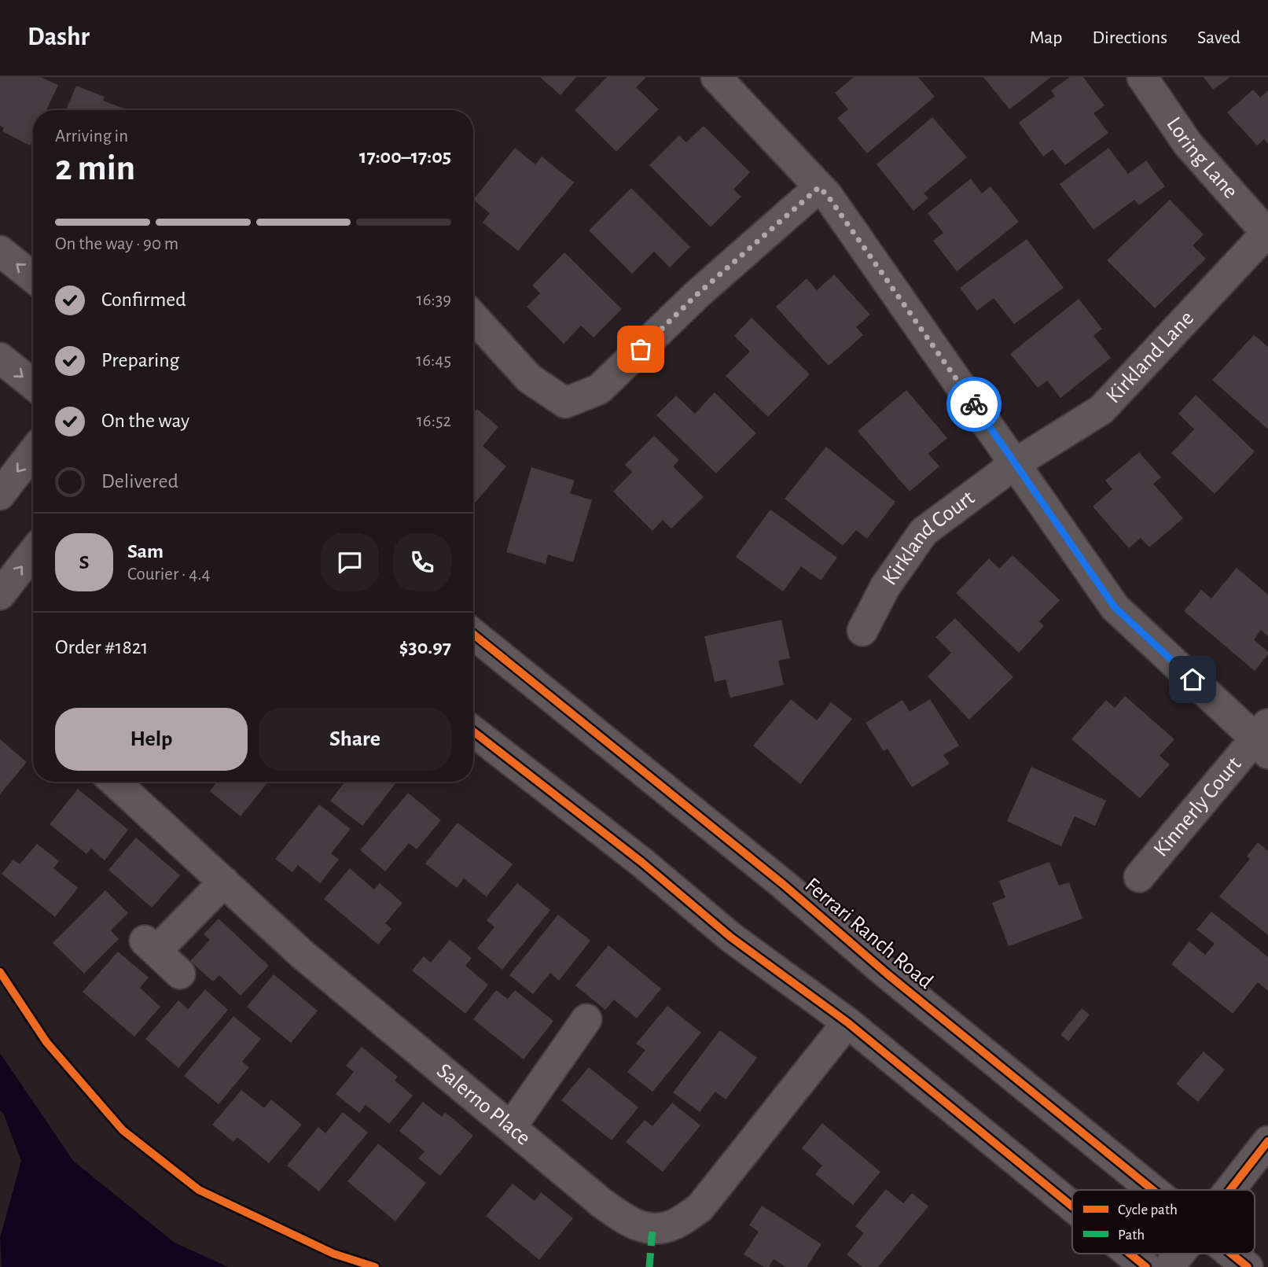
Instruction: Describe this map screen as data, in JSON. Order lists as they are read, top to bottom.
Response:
{
  "streets": {
    "street": [
      "Loring Lane",
      "Kirkland Lane",
      "Kirkland Court",
      "Kinnerly Court",
      "Ferrari Ranch Road",
      "Salerno Place"
    ]
  },
  "crossings": [
    ["Loring Lane", "Kirkland Lane"],
    ["Kirkland Lane", "Kirkland Court"]
  ],
  "legend": ["Cycle path", "Path"],
  "page": {
    "header": "Dashr",
    "nav": ["Map", "Directions", "Saved"],
    "heading": ["2 min", "Arriving in", "17:00–17:05"],
    "panel": [
      "Sam",
      "Courier · 4.4",
      "Order #1821",
      "$30.97"
    ],
    "bar": "On the way · 90 m",
    "list": [
      ["Confirmed", "16:39"],
      ["Preparing", "16:45"],
      ["On the way", "16:52"],
      "Delivered"
    ],
    "round": "S",
    "buttons": ["Help", "Share"]
  }
}
